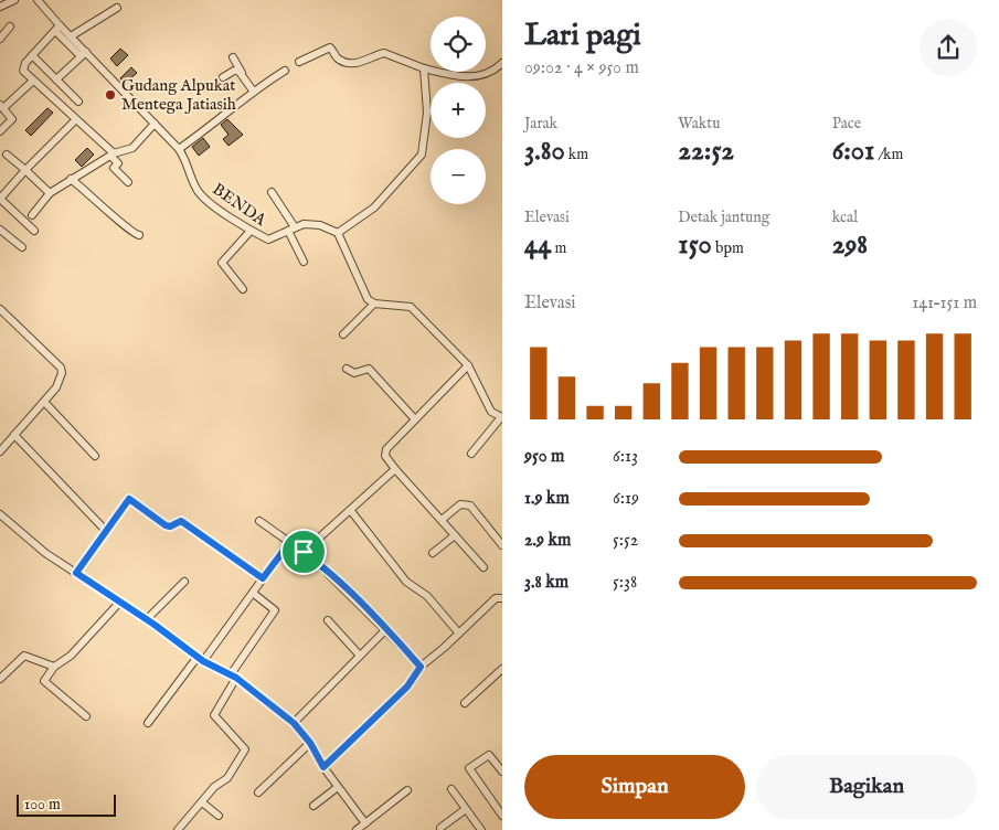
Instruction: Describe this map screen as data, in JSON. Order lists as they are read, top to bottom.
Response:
{
  "streets": {
    "street": ["BENDA"]
  },
  "places": ["Gudang Alpukat Mentega Jatiasih"],
  "scale_bar": "100 m",
  "page": {
    "heading": ["Lari pagi", "09:02 · 4 × 950 m"],
    "map_buttons": ["+", "−"],
    "stats": [
      ["Jarak", "3.80 km"],
      ["Waktu", "22:52"],
      ["Pace", "6:01 /km"],
      ["Elevasi", "44 m"],
      ["Detak jantung", "150 bpm"],
      ["kcal", "298"]
    ],
    "chart": ["Elevasi", "141–151 m"],
    "list": [
      {
        "name": "950 m",
        "note": "6:13"
      },
      {
        "name": "1.9 km",
        "note": "6:19"
      },
      {
        "name": "2.9 km",
        "note": "5:52"
      },
      {
        "name": "3.8 km",
        "note": "5:38"
      }
    ],
    "buttons": ["Simpan", "Bagikan"],
    "scale": "100 m"
  }
}
